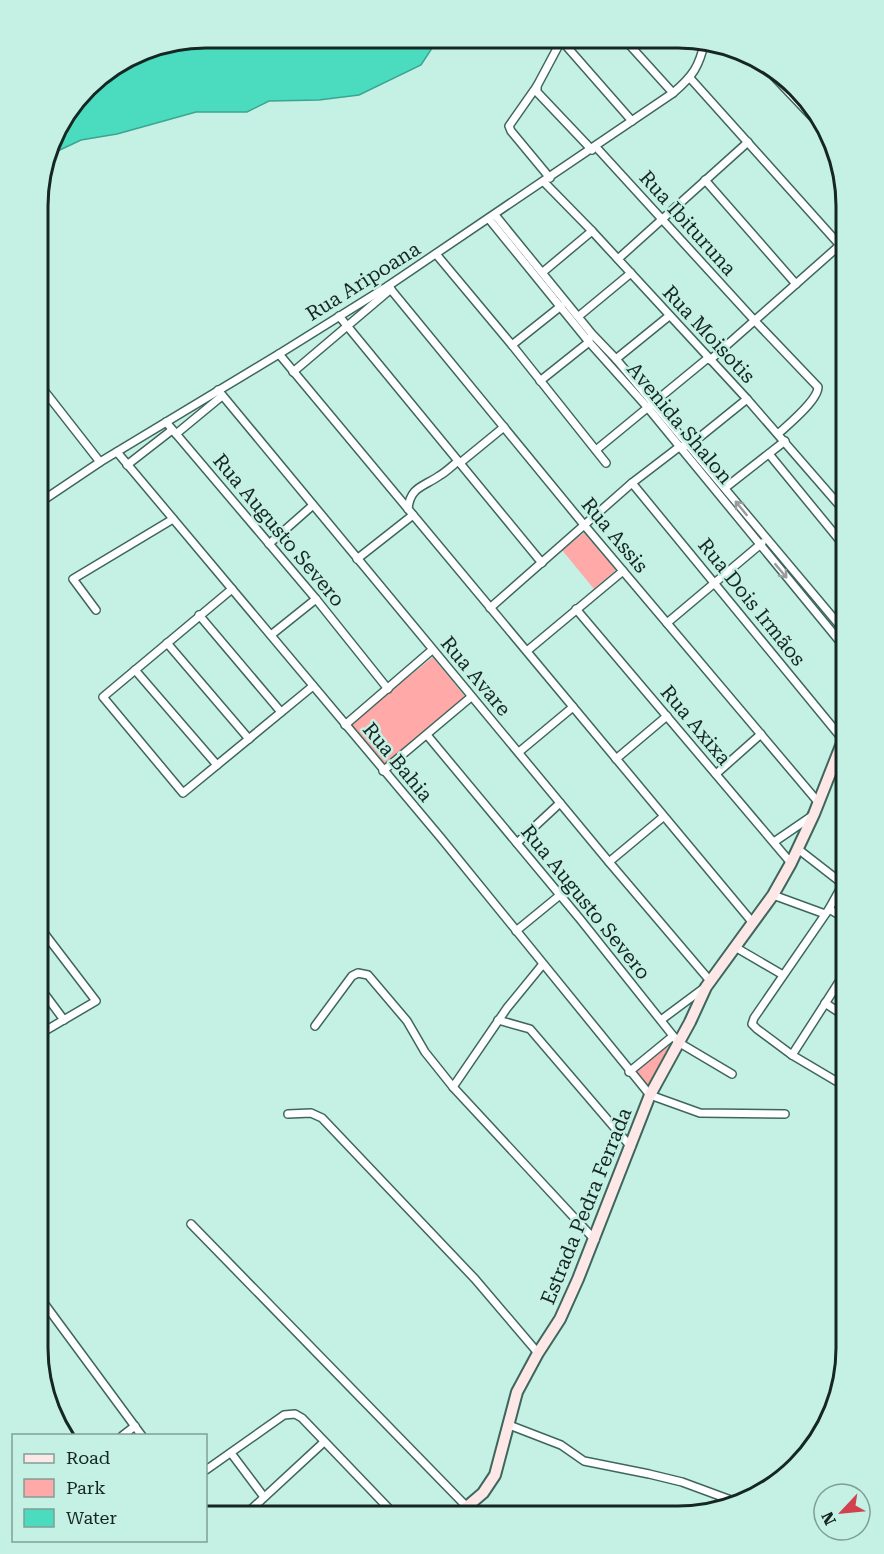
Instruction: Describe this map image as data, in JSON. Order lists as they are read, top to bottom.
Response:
{
  "streets": {
    "street": [
      "Rua Ibituruna",
      "Rua Aripoana",
      "Rua Moisotis",
      "Avenida Shalon",
      "Rua Augusto Severo",
      "Rua Assis",
      "Rua Dois Irmãos",
      "Rua Avare",
      "Rua Axixa",
      "Rua Bahia",
      "Estrada Pedra Ferrada"
    ]
  },
  "crossings": [
    ["Rua Ibituruna", "Rua Aripoana"],
    ["Rua Ibituruna", "Rua Moisotis"],
    ["Rua Aripoana", "Rua Moisotis"],
    ["Rua Aripoana", "Avenida Shalon"],
    ["Rua Aripoana", "Rua Augusto Severo"],
    ["Rua Aripoana", "Rua Assis"],
    ["Rua Aripoana", "Rua Avare"],
    ["Rua Aripoana", "Rua Bahia"],
    ["Rua Augusto Severo", "Estrada Pedra Ferrada"],
    ["Rua Assis", "Estrada Pedra Ferrada"],
    ["Rua Avare", "Estrada Pedra Ferrada"],
    ["Rua Axixa", "Estrada Pedra Ferrada"],
    ["Rua Bahia", "Estrada Pedra Ferrada"]
  ],
  "legend": ["Road", "Park", "Water"],
  "north": "bottom left"
}
